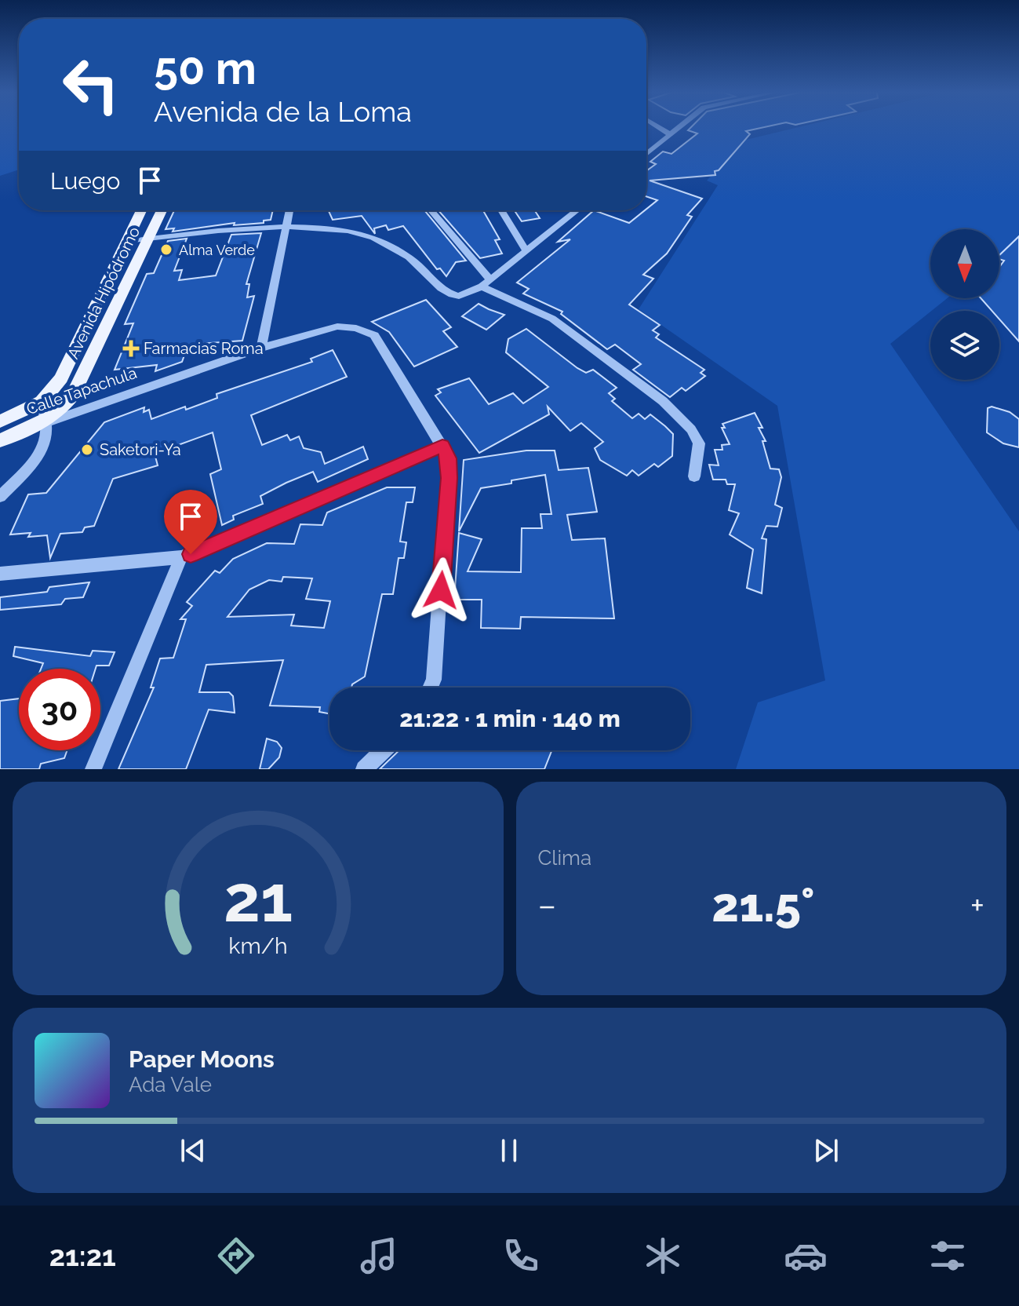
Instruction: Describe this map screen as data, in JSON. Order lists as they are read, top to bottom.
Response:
{
  "streets": {
    "main road": ["Avenida Hipódromo", "Calle Tapachula"]
  },
  "crossings": [
    ["Avenida Hipódromo", "Calle Tapachula"]
  ],
  "places": {
    "other": ["Alma Verde", "Saketori-Ya"],
    "health": ["Farmacias Roma"]
  },
  "north": "bottom",
  "page": {
    "turn": ["50 m", "Avenida de la Loma"],
    "then": "Luego",
    "limit": "30",
    "trip": "21:22 · 1 min · 140 m",
    "tile": "Clima",
    "heat": ["−", "21.5°", "+"],
    "song": ["Paper Moons", "Ada Vale"],
    "tabs": "21:21",
    "gauge": ["21", "km/h"]
  }
}
